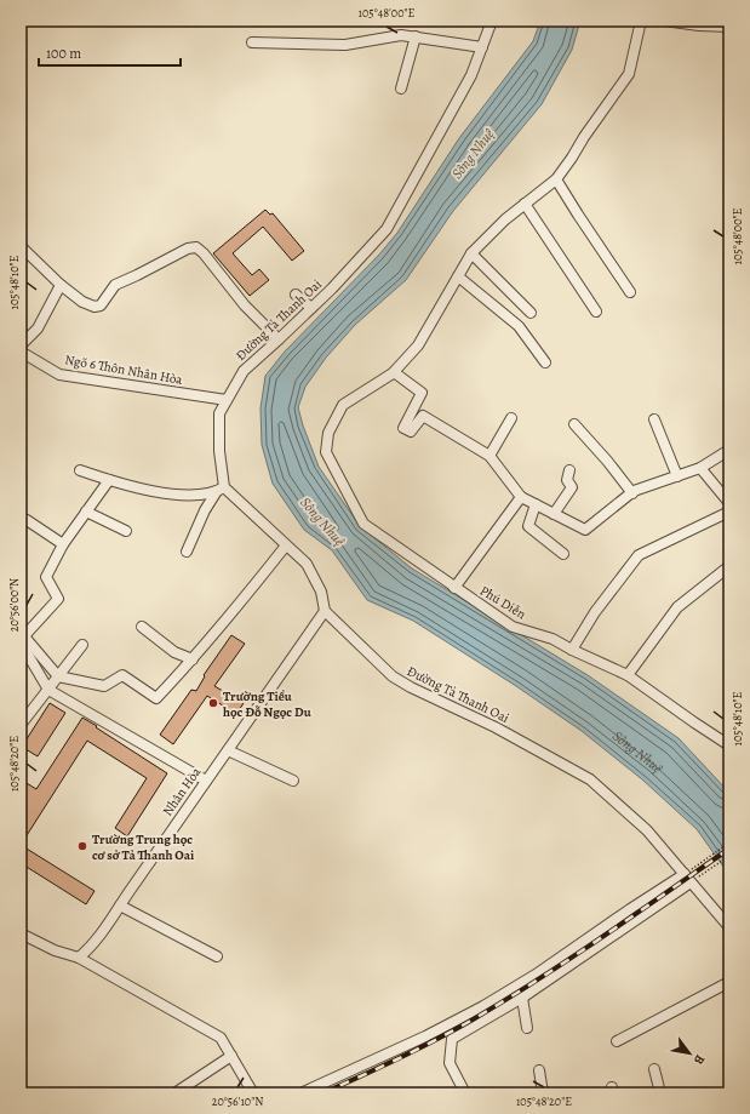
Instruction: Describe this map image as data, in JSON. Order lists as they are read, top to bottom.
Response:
{
  "streets": {
    "street": [
      "Đường Tả Thanh Oai",
      "Ngõ 6 Thôn Nhân Hòa",
      "Phú Diễn",
      "Nhân Hòa"
    ]
  },
  "crossings": [
    ["Đường Tả Thanh Oai", "Ngõ 6 Thôn Nhân Hòa"],
    ["Đường Tả Thanh Oai", "Nhân Hòa"]
  ],
  "water": ["Sông Nhuệ"],
  "places": ["Trường Tiểu học Đỗ Ngọc Du", "Trường Trung học cơ sở Tả Thanh Oai"],
  "scale_bar": "100 m",
  "north": "bottom right",
  "coordinates": [
    "105°48'00\"E",
    "105°48'10\"E",
    "20°56'00\"N",
    "105°48'20\"E",
    "20°56'10\"N"
  ]
}
